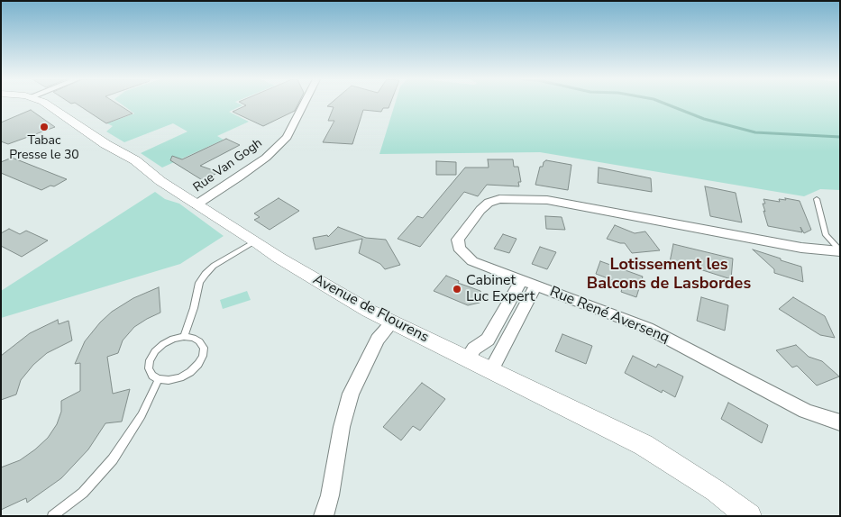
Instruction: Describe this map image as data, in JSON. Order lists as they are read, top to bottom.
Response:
{
  "streets": {
    "street": ["Rue Van Gogh", "Avenue de Flourens", "Rue René Aversenq"]
  },
  "crossings": [
    ["Rue Van Gogh", "Avenue de Flourens"]
  ],
  "districts": ["Lotissement les Balcons de Lasbordes"],
  "places": ["Tabac Presse le 30", "Cabinet Luc Expert"]
}
